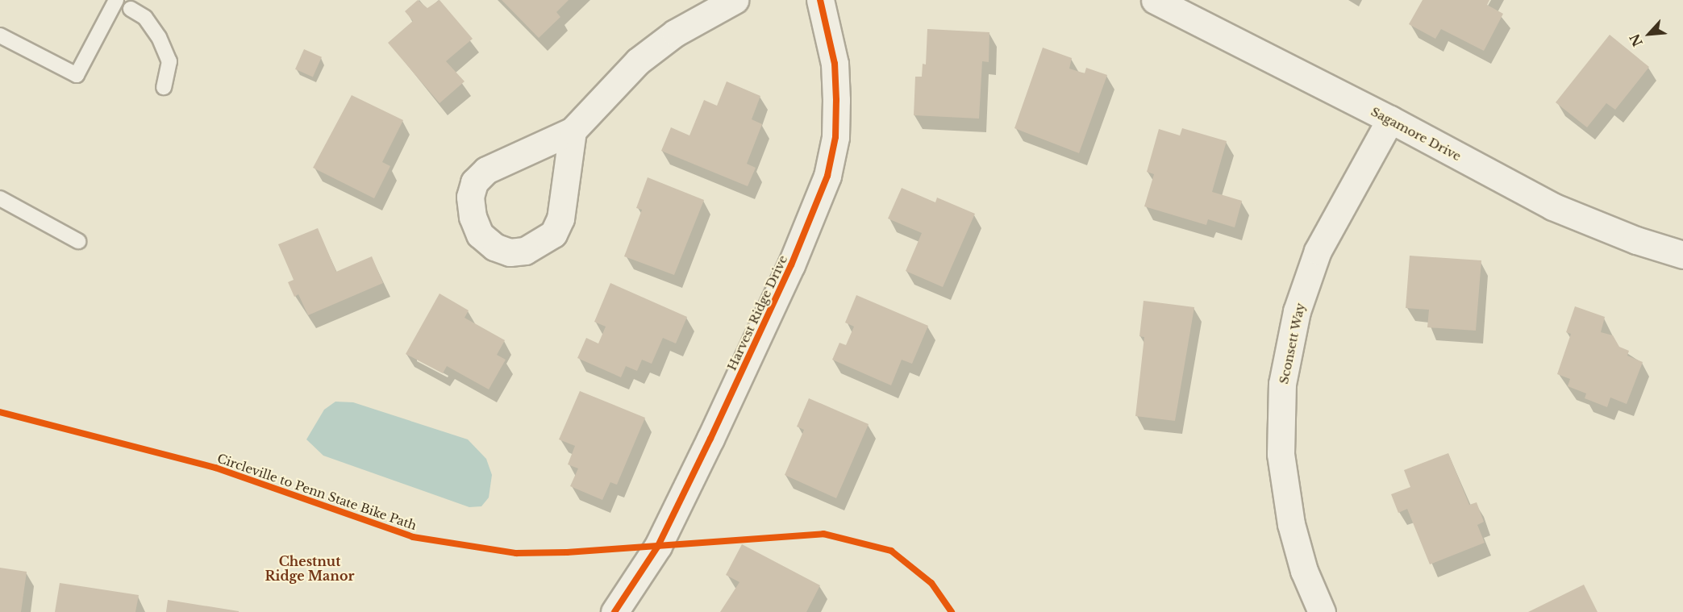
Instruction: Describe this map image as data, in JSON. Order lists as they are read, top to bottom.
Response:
{
  "streets": {
    "street": ["Sagamore Drive", "Harvest Ridge Drive", "Sconsett Way"],
    "cycle path": ["Circleville to Penn State Bike Path"]
  },
  "crossings": [
    ["Sagamore Drive", "Sconsett Way"]
  ],
  "districts": ["Chestnut Ridge Manor"],
  "north": "bottom left"
}
